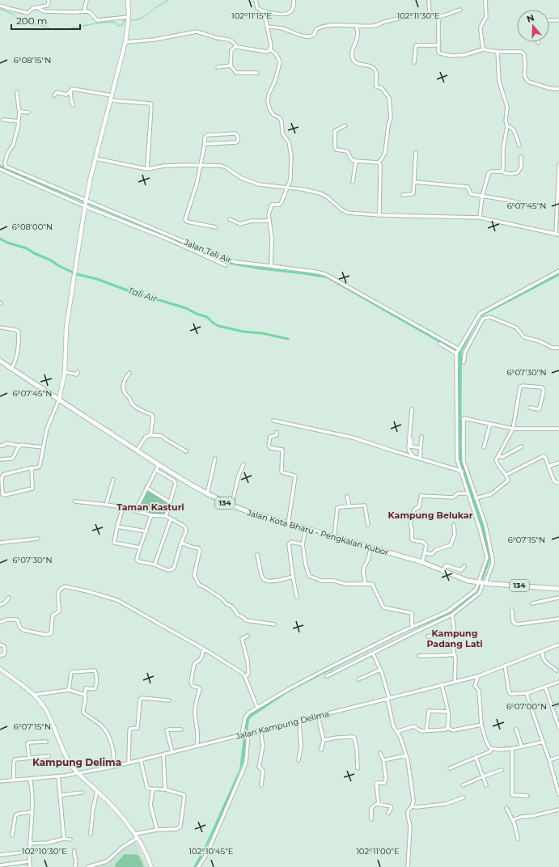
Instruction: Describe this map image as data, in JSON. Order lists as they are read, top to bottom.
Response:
{
  "streets": {
    "main road": ["134", "Jalan Kota Bharu - Pengkalan Kubor"],
    "street": ["Jalan Tali Air", "Jalan Kampung Delima"]
  },
  "crossings": [
    ["134", "Jalan Kota Bharu - Pengkalan Kubor"]
  ],
  "districts": [
    "Taman Kasturi",
    "Kampung Belukar",
    "Kampung Padang Lati",
    "Kampung Delima"
  ],
  "water": ["Tali Air"],
  "scale_bar": "200 m",
  "north": "top",
  "coordinates": [
    "102°11'15\"E",
    "102°11'30\"E",
    "6°08'15\"N",
    "6°07'45\"N",
    "6°08'00\"N",
    "6°07'30\"N",
    "6°07'15\"N",
    "6°07'00\"N",
    "102°10'30\"E",
    "102°10'45\"E",
    "102°11'00\"E"
  ]
}
